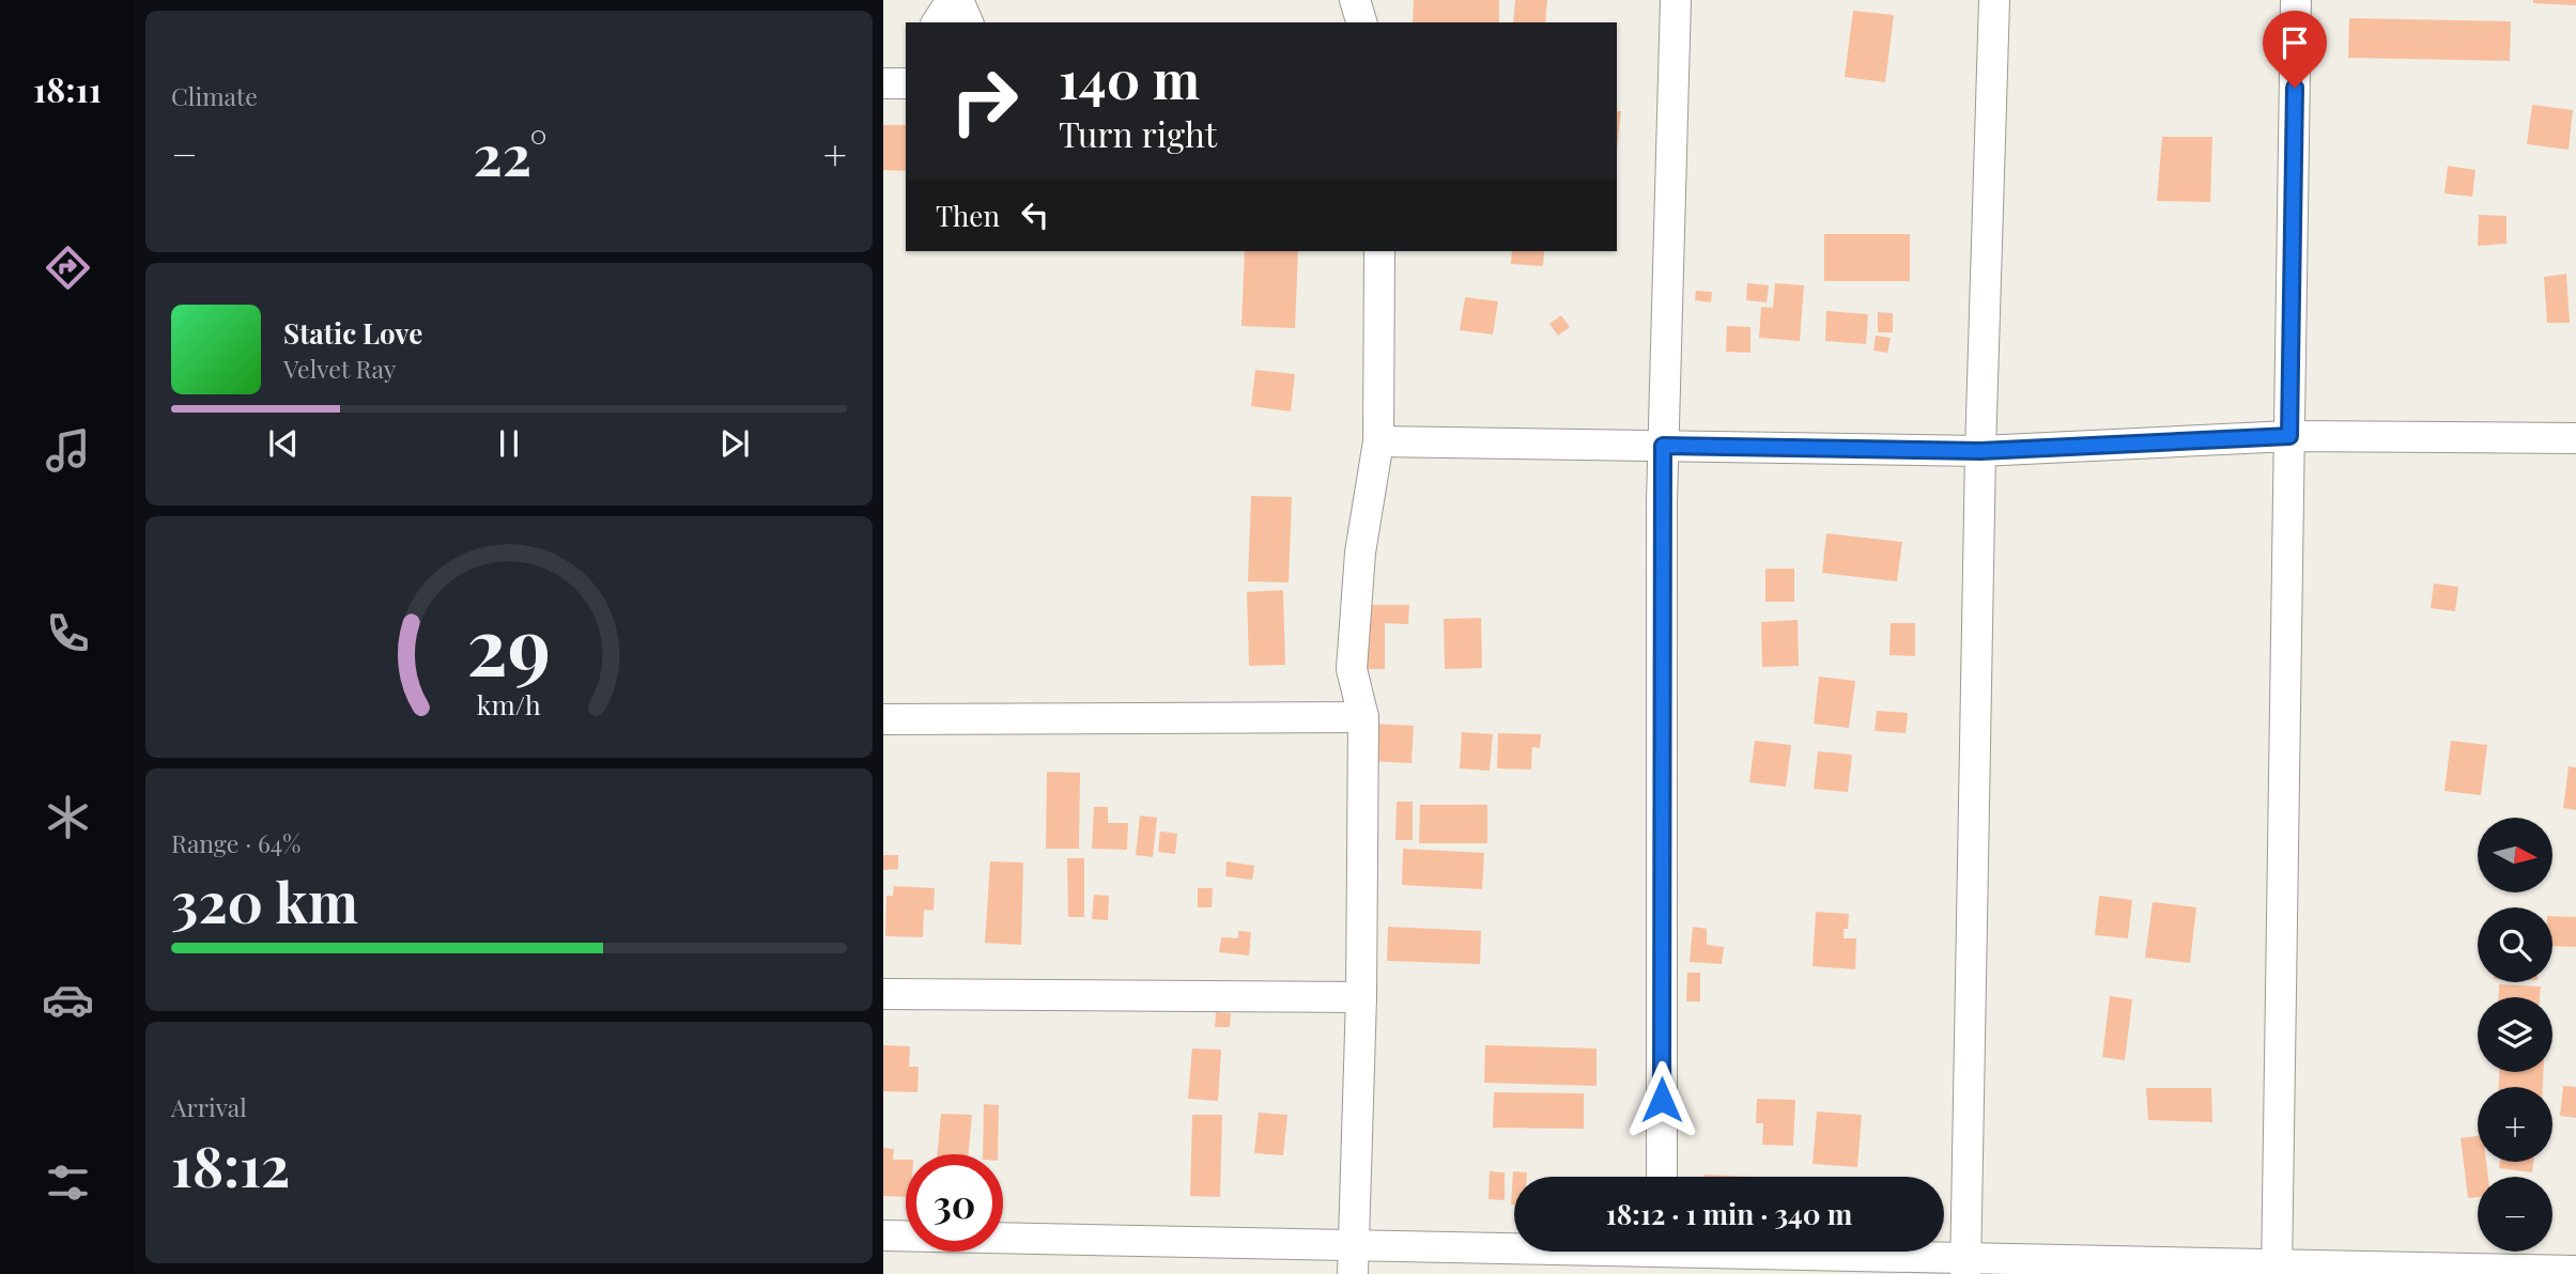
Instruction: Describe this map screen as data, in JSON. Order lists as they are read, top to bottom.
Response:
{
  "north": "right",
  "page": {
    "tabs": "18:11",
    "tile": [
      "Climate",
      ["Range · 64%", "320 km"],
      ["Arrival", "18:12"]
    ],
    "turn": ["140 m", "Turn right"],
    "heat": ["−", "22°", "+"],
    "then": "Then",
    "song": ["Static Love", "Velvet Ray"],
    "map_buttons": ["+", "−"],
    "limit": "30",
    "trip": "18:12 · 1 min · 340 m",
    "gauge": ["29", "km/h"]
  }
}
